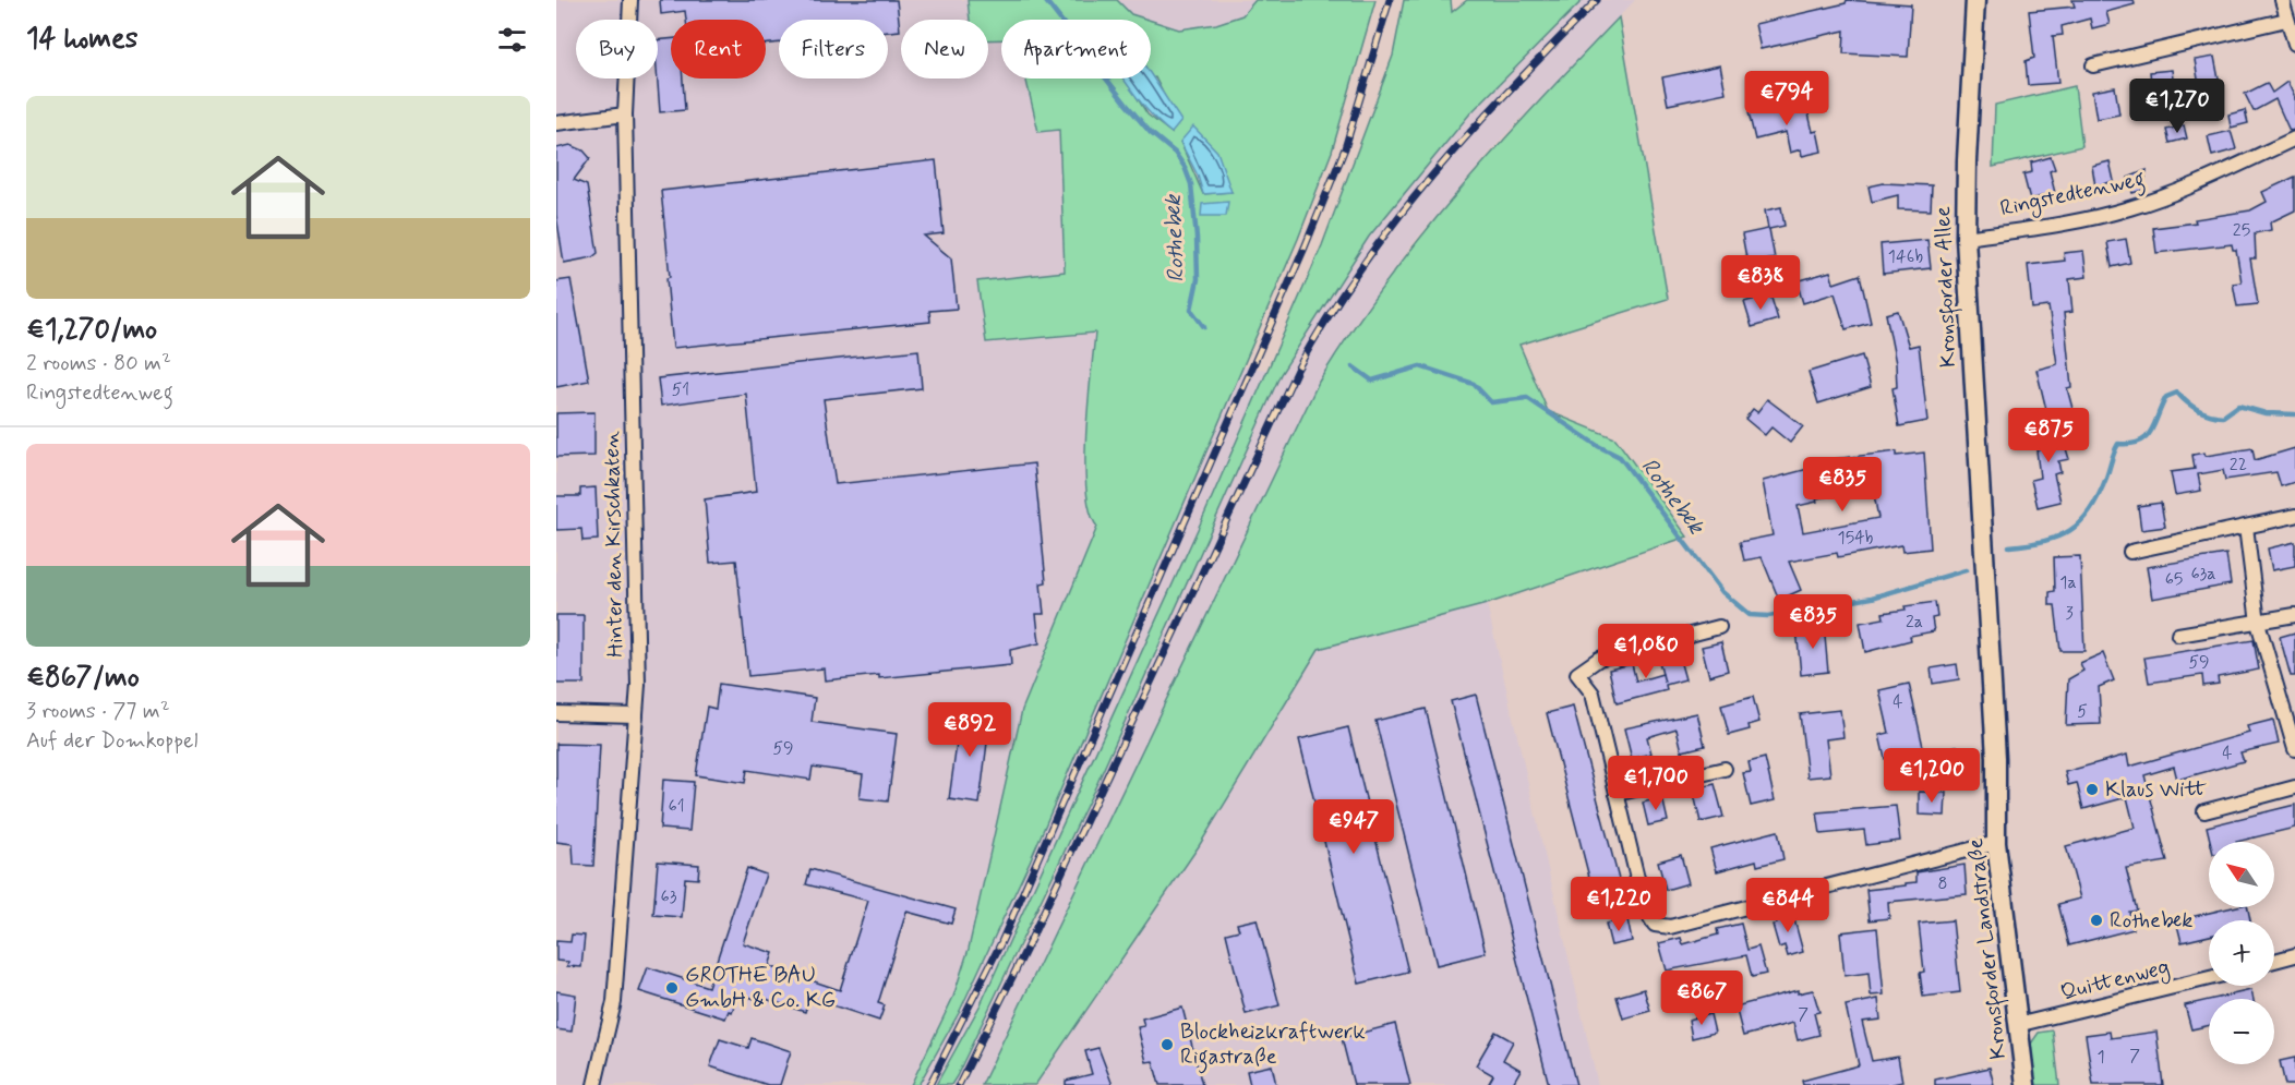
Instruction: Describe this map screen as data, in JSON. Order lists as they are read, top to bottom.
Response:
{
  "streets": {
    "main road": ["Kronsforder Allee", "Kronsforder Landstraße"],
    "street": ["Ringstedtenweg", "Hinter den Kirschkaten", "Quittenweg"]
  },
  "crossings": [
    ["Ringstedtenweg", "Kronsforder Allee"],
    ["Kronsforder Allee", "Kronsforder Landstraße"],
    ["Kronsforder Landstraße", "Quittenweg"]
  ],
  "water": ["Rothebek"],
  "places": [
    "Klaus Witt",
    "Rothebek",
    "GROTHE BAU GmbH & Co. KG",
    "Blockheizkraftwerk Rigastraße"
  ],
  "house_numbers": [
    "25",
    "146b",
    "51",
    "22",
    "154b",
    "63a",
    "65",
    "1a",
    "3",
    "2a",
    "59",
    "4",
    "5",
    "59",
    "4",
    "61",
    "8",
    "63",
    "7",
    "7",
    "1"
  ],
  "north": "top left",
  "page": {
    "heading": "14 homes",
    "chip": [
      "Buy",
      "Rent",
      "Filters",
      "New",
      "Apartment"
    ],
    "price": [
      "€794",
      "€1,270",
      "€838",
      "€875",
      "€835",
      "€835",
      "€1,080",
      "€892",
      "€1,200",
      "€1,700",
      "€947",
      "€1,220",
      "€844",
      "€867"
    ],
    "list": [
      {
        "name": "€1,270/mo",
        "note": "2 rooms · 80 m² · Ringstedtenweg"
      },
      {
        "name": "€867/mo",
        "note": "3 rooms · 77 m² · Auf der Domkoppel"
      }
    ],
    "map_buttons": ["+", "−"]
  }
}
